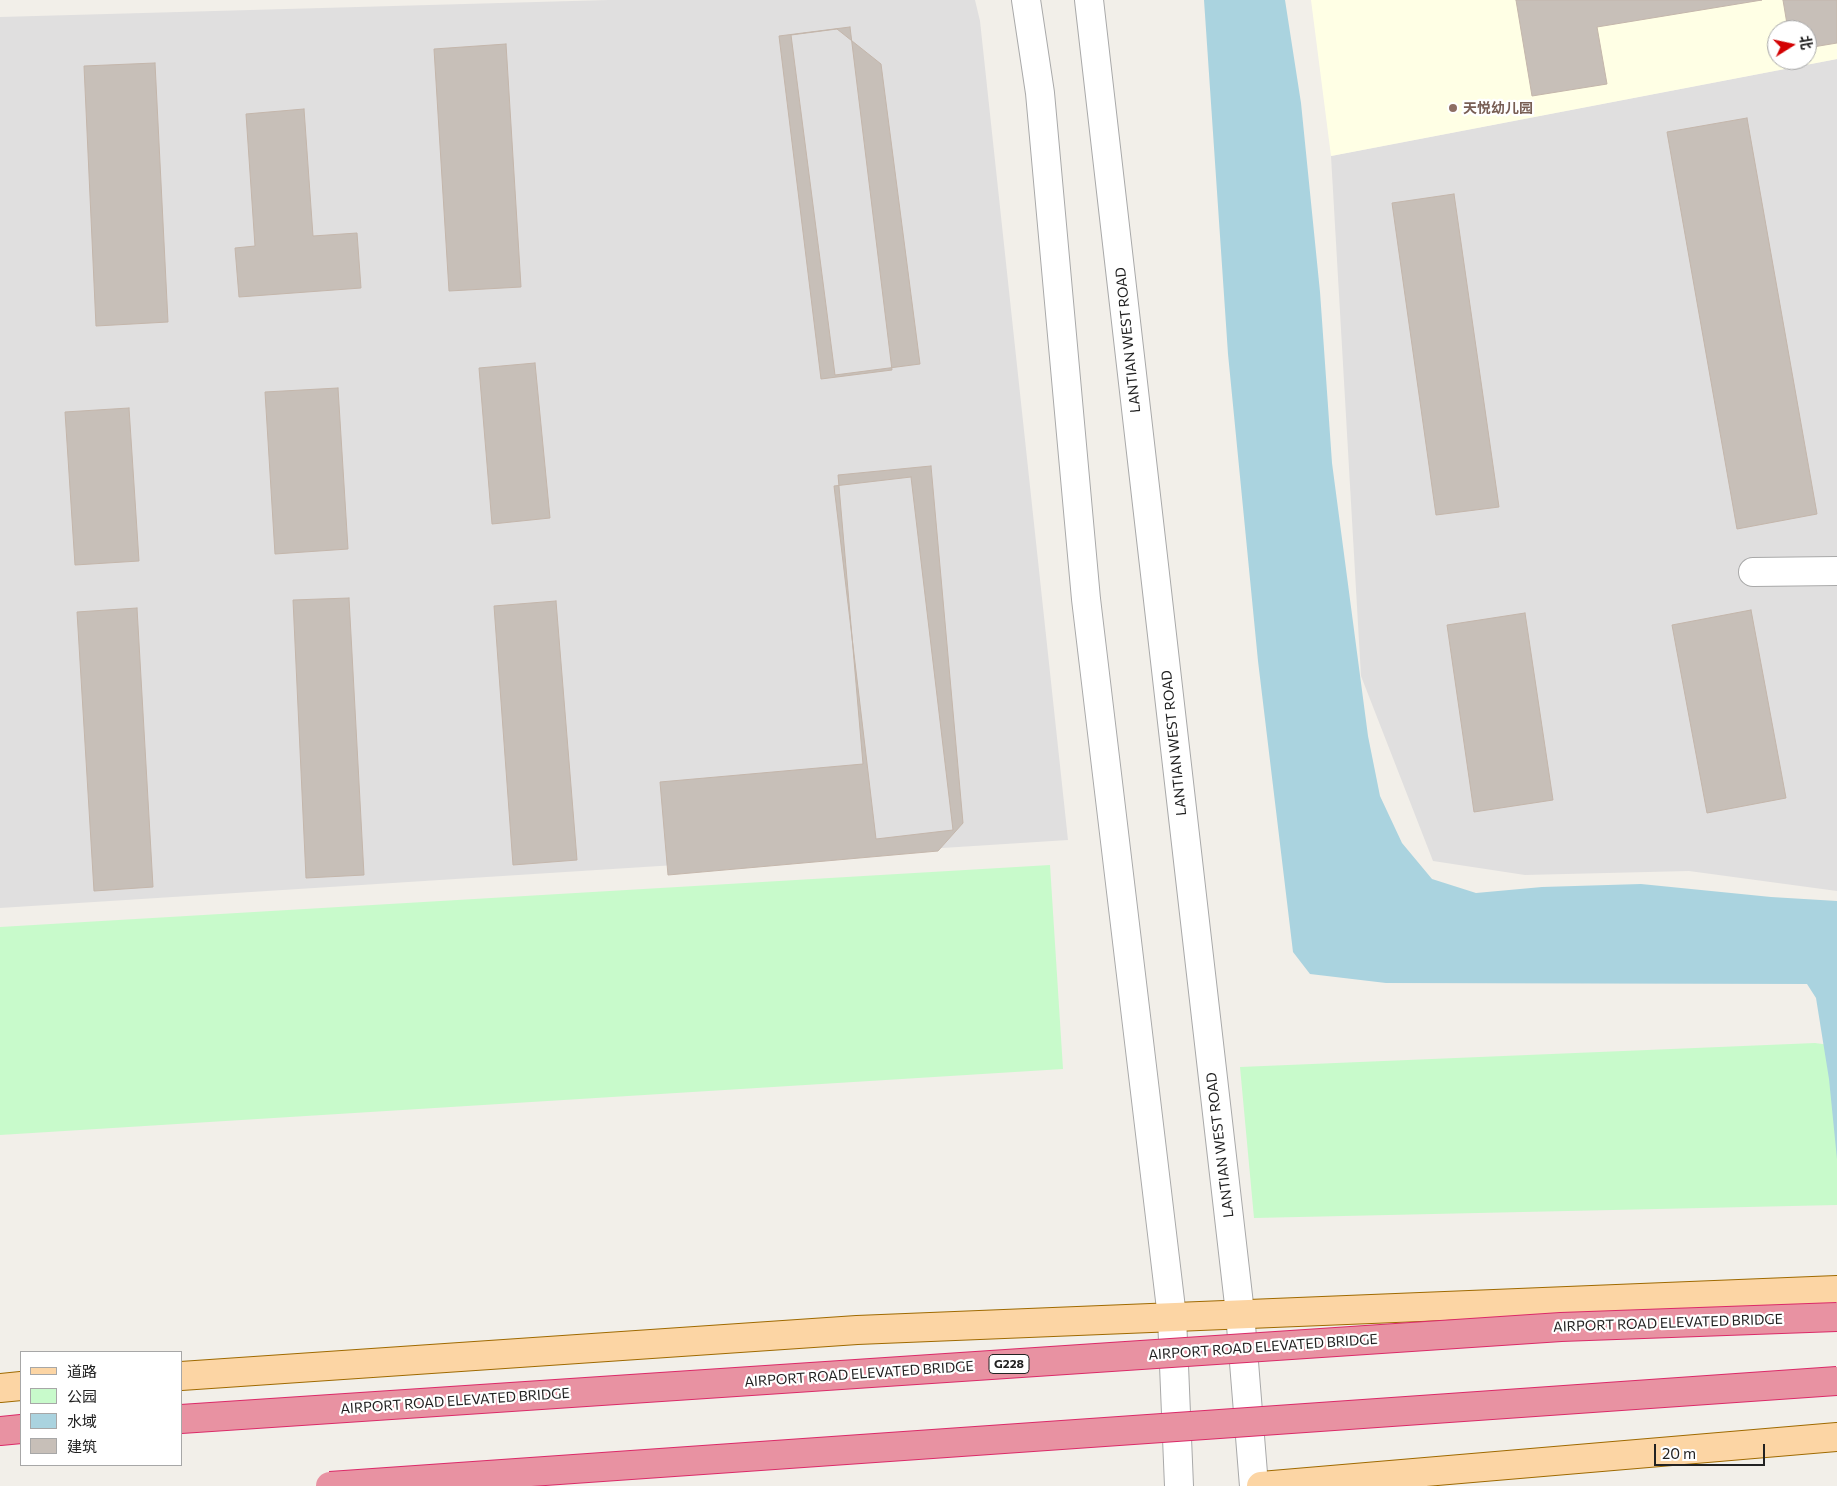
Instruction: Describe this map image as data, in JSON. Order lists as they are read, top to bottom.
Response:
{
  "streets": {
    "highway": ["AIRPORT ROAD ELEVATED BRIDGE", "G228"],
    "street": ["LANTIAN WEST ROAD"]
  },
  "places": ["天悦幼儿园"],
  "legend": [
    "道路",
    "公园",
    "水域",
    "建筑"
  ],
  "scale_bar": "20 m",
  "north": "right"
}
